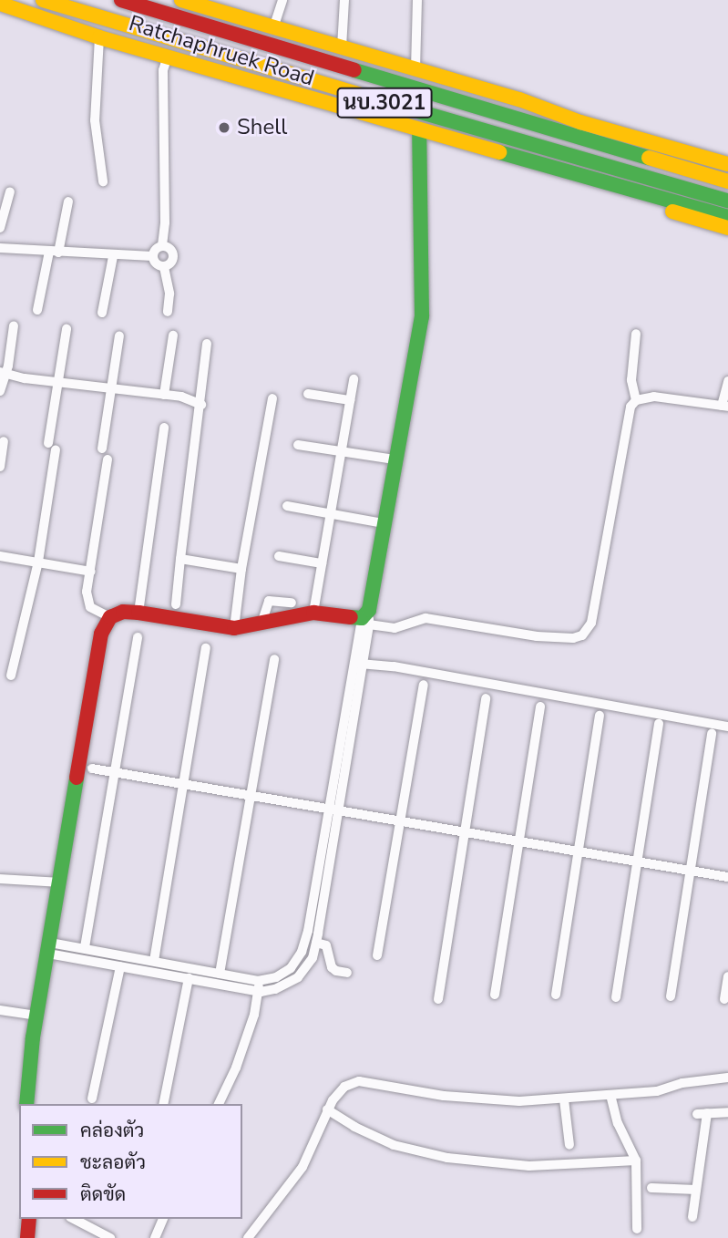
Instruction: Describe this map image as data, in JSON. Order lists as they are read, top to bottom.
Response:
{
  "streets": {
    "main road": ["Ratchaphruek Road", "นบ.3021"]
  },
  "places": ["Shell"],
  "legend": ["คล่องตัว", "ชะลอตัว", "ติดขัด"]
}
